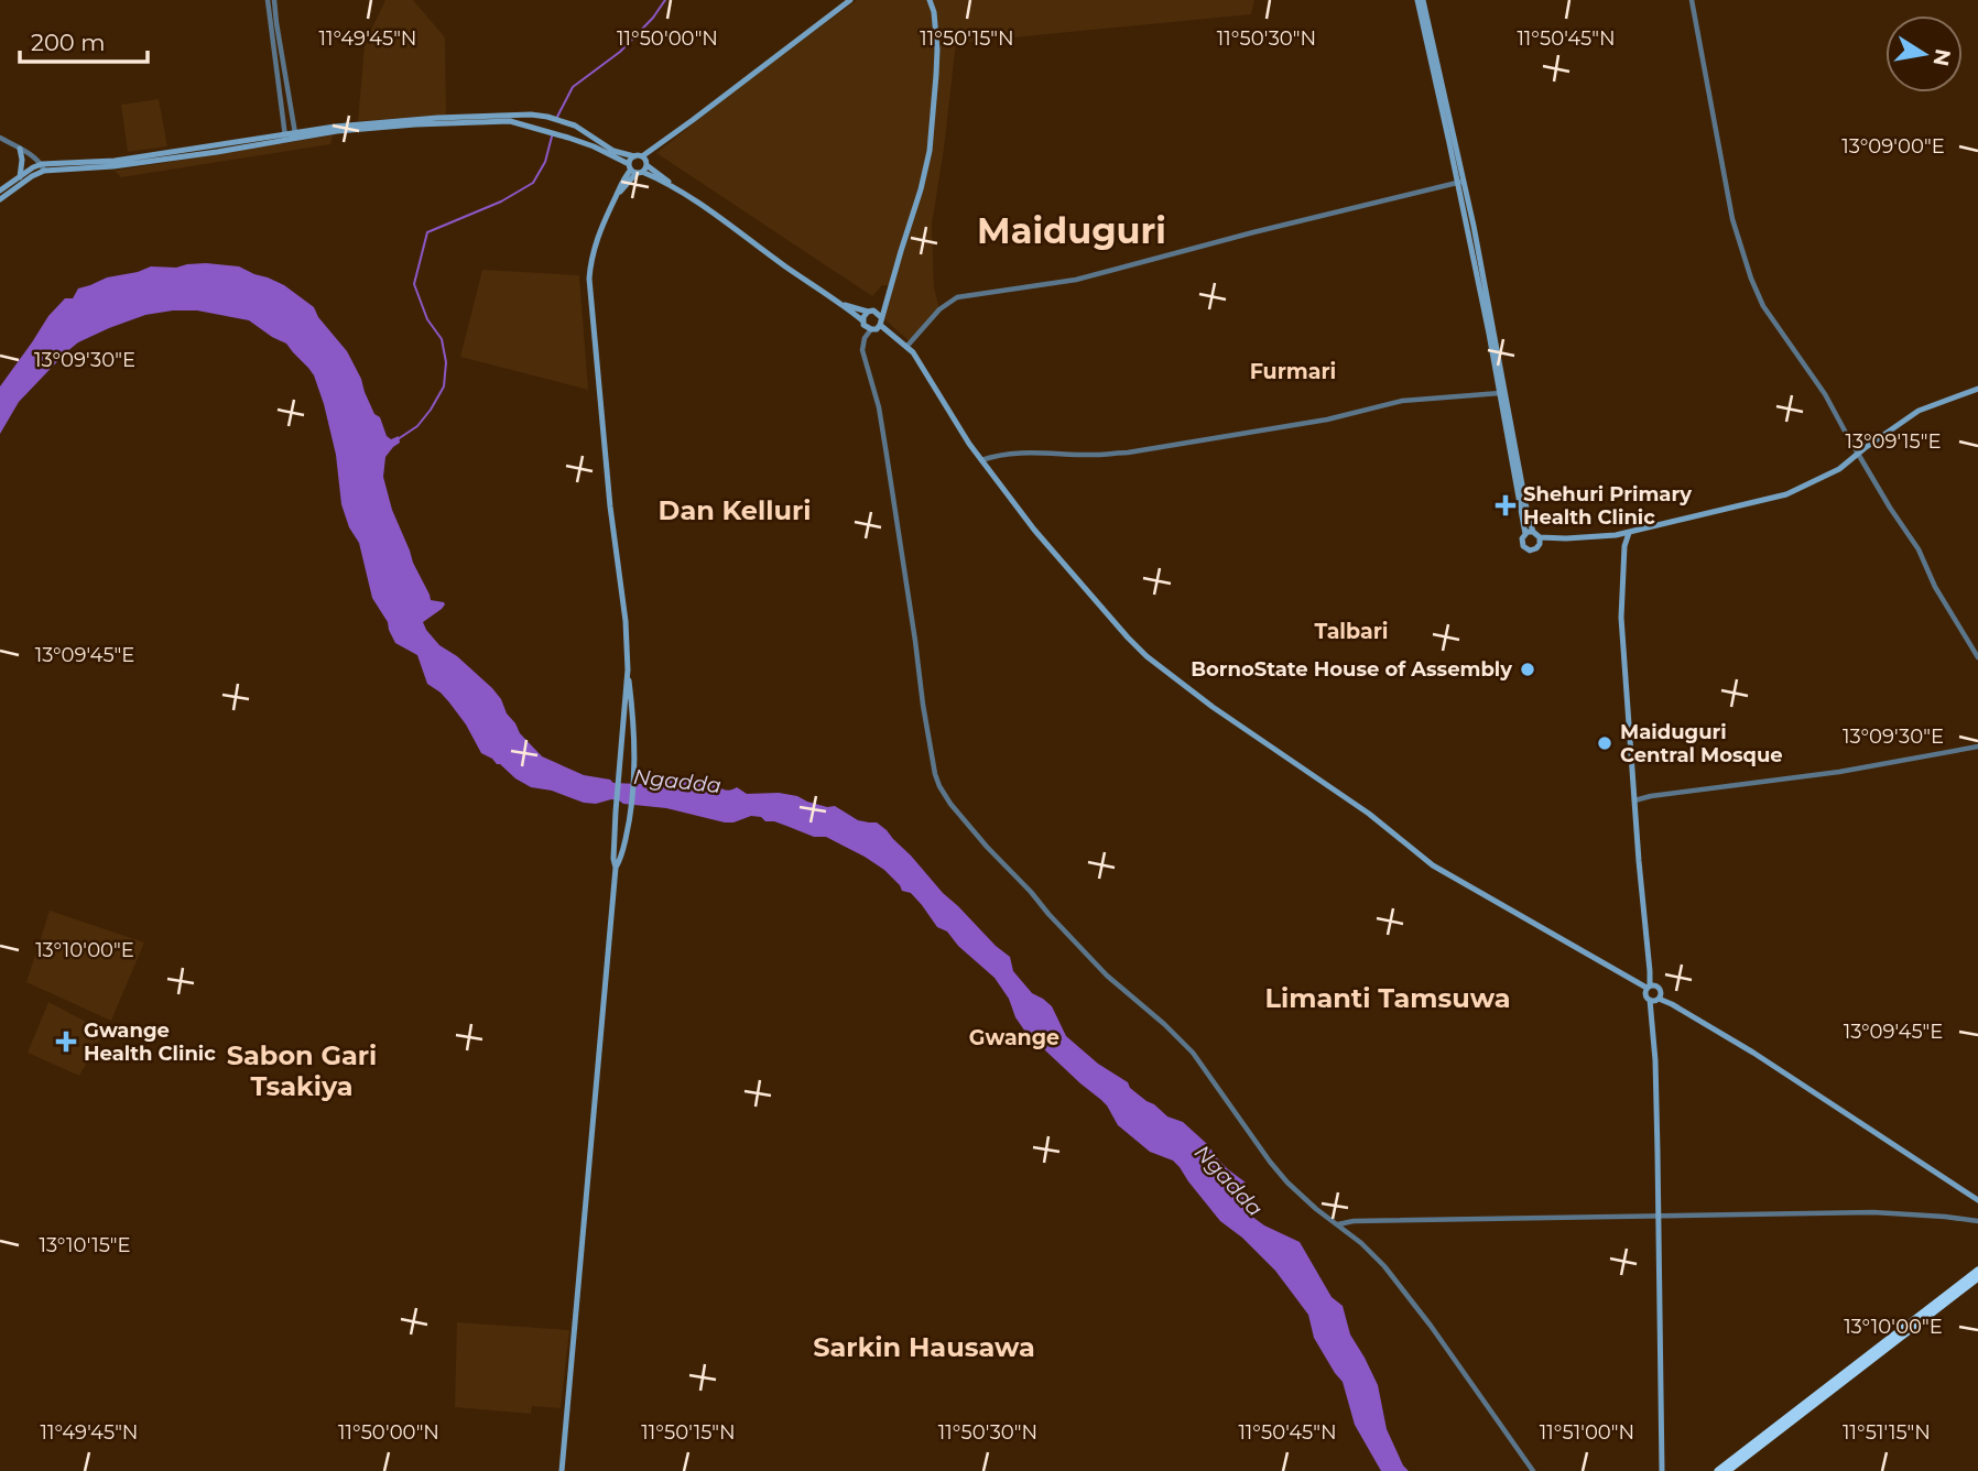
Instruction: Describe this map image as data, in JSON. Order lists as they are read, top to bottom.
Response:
{
  "districts": [
    "Maiduguri",
    "Furmari",
    "Dan Kelluri",
    "Talbari",
    "Limanti Tamsuwa",
    "Gwange",
    "Sabon Gari Tsakiya",
    "Sarkin Hausawa"
  ],
  "water": ["Ngadda"],
  "places": {
    "health": ["Shehuri Primary Health Clinic", "Gwange Health Clinic"],
    "other": ["BornoState House of Assembly", "Maiduguri Central Mosque"]
  },
  "scale_bar": "200 m",
  "north": "right",
  "coordinates": [
    "11°49'45\"N",
    "11°50'00\"N",
    "11°50'15\"N",
    "11°50'30\"N",
    "11°50'45\"N",
    "13°09'00\"E",
    "13°09'30\"E",
    "13°09'15\"E",
    "13°09'45\"E",
    "13°10'00\"E",
    "13°10'15\"E",
    "11°51'00\"N",
    "11°51'15\"N"
  ]
}
